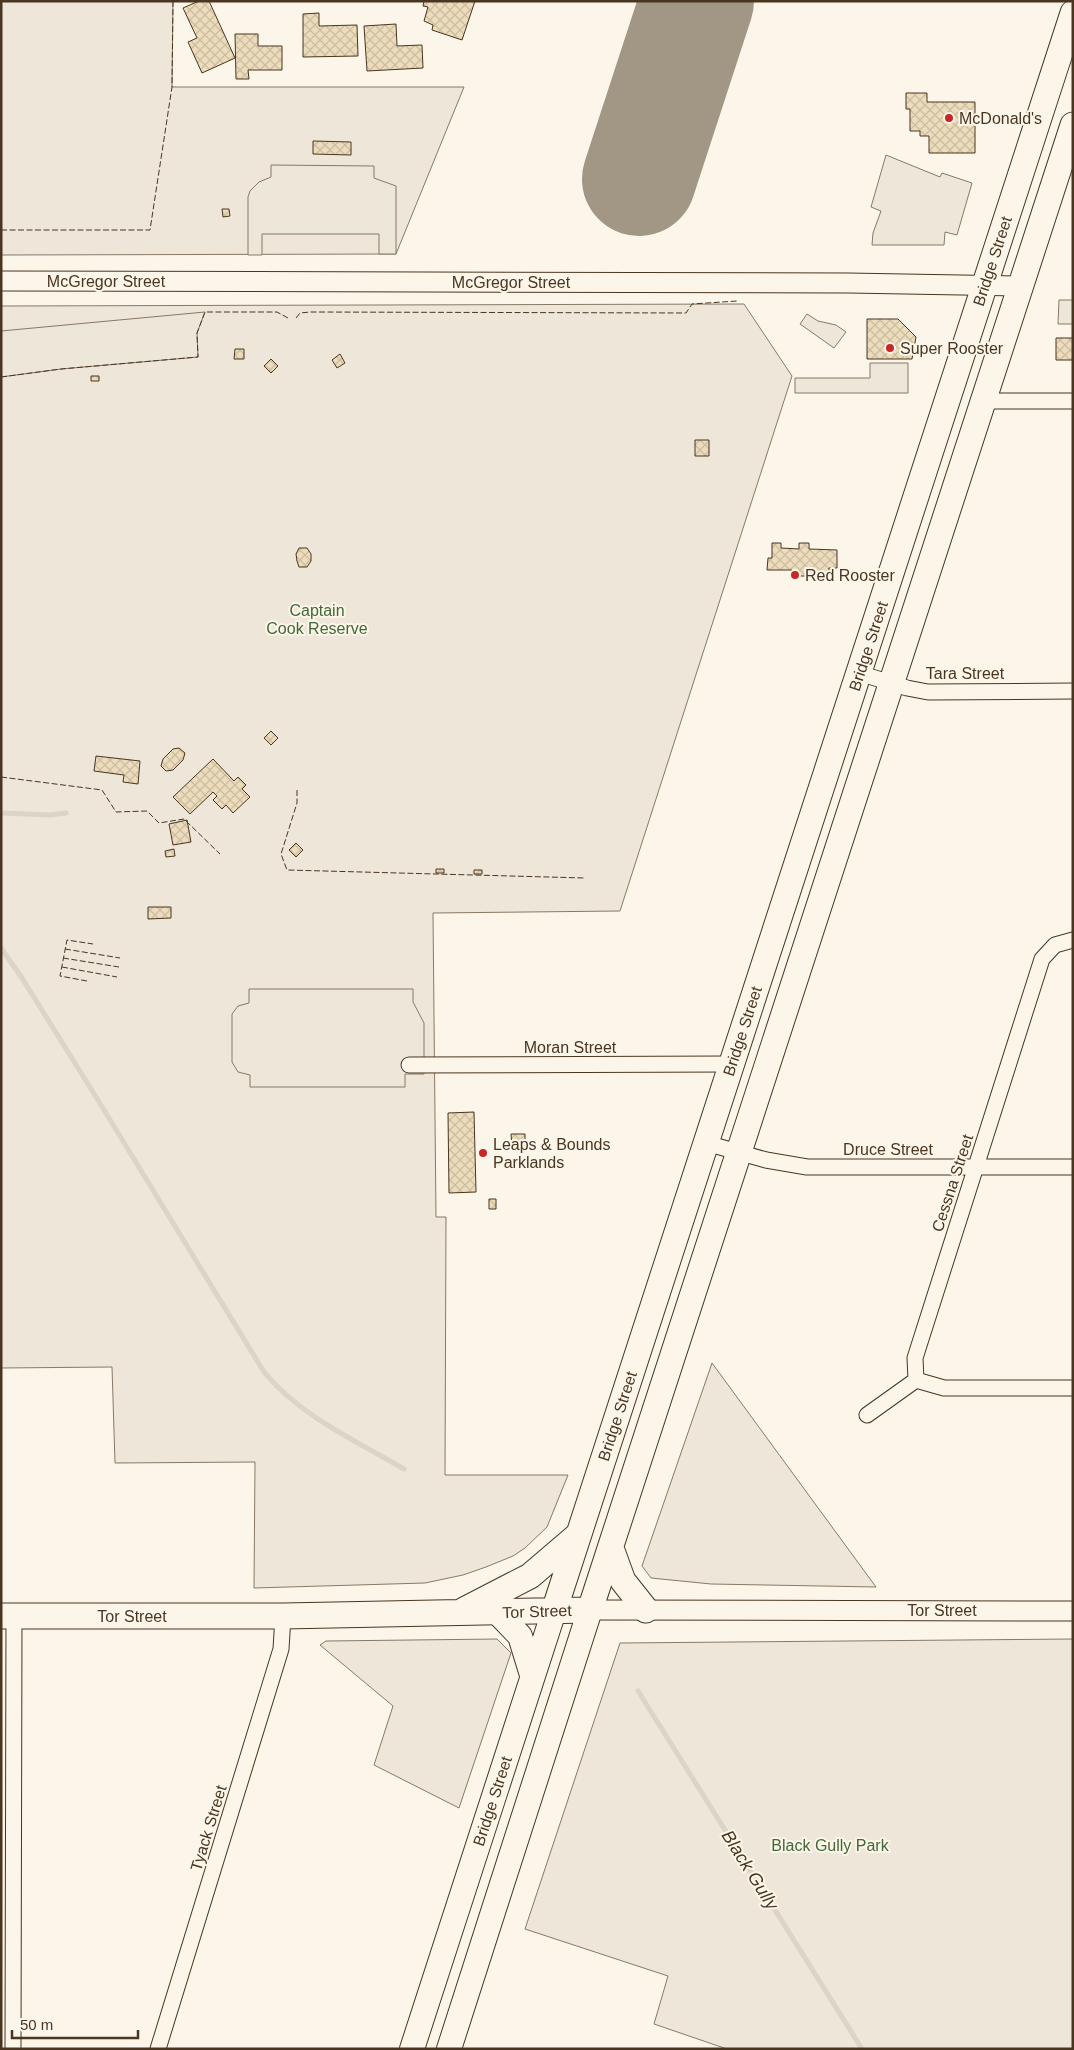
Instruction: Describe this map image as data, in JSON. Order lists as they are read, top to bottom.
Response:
{
  "streets": {
    "highway": ["Bridge Street", "Tor Street"],
    "street": [
      "McGregor Street",
      "Tara Street",
      "Moran Street",
      "Druce Street",
      "Cessna Street",
      "Tyack Street"
    ]
  },
  "crossings": [
    ["Bridge Street", "McGregor Street"],
    ["Bridge Street", "Tara Street"],
    ["Bridge Street", "Moran Street"],
    ["Bridge Street", "Druce Street"],
    ["Bridge Street", "Tor Street"],
    ["Druce Street", "Cessna Street"],
    ["Tor Street", "Tyack Street"]
  ],
  "water": ["Black Gully"],
  "parks": ["Captain Cook Reserve", "Black Gully Park"],
  "places": [
    "McDonald's",
    "Super Rooster",
    "Red Rooster",
    "Leaps & Bounds Parklands"
  ],
  "scale_bar": "50 m"
}
